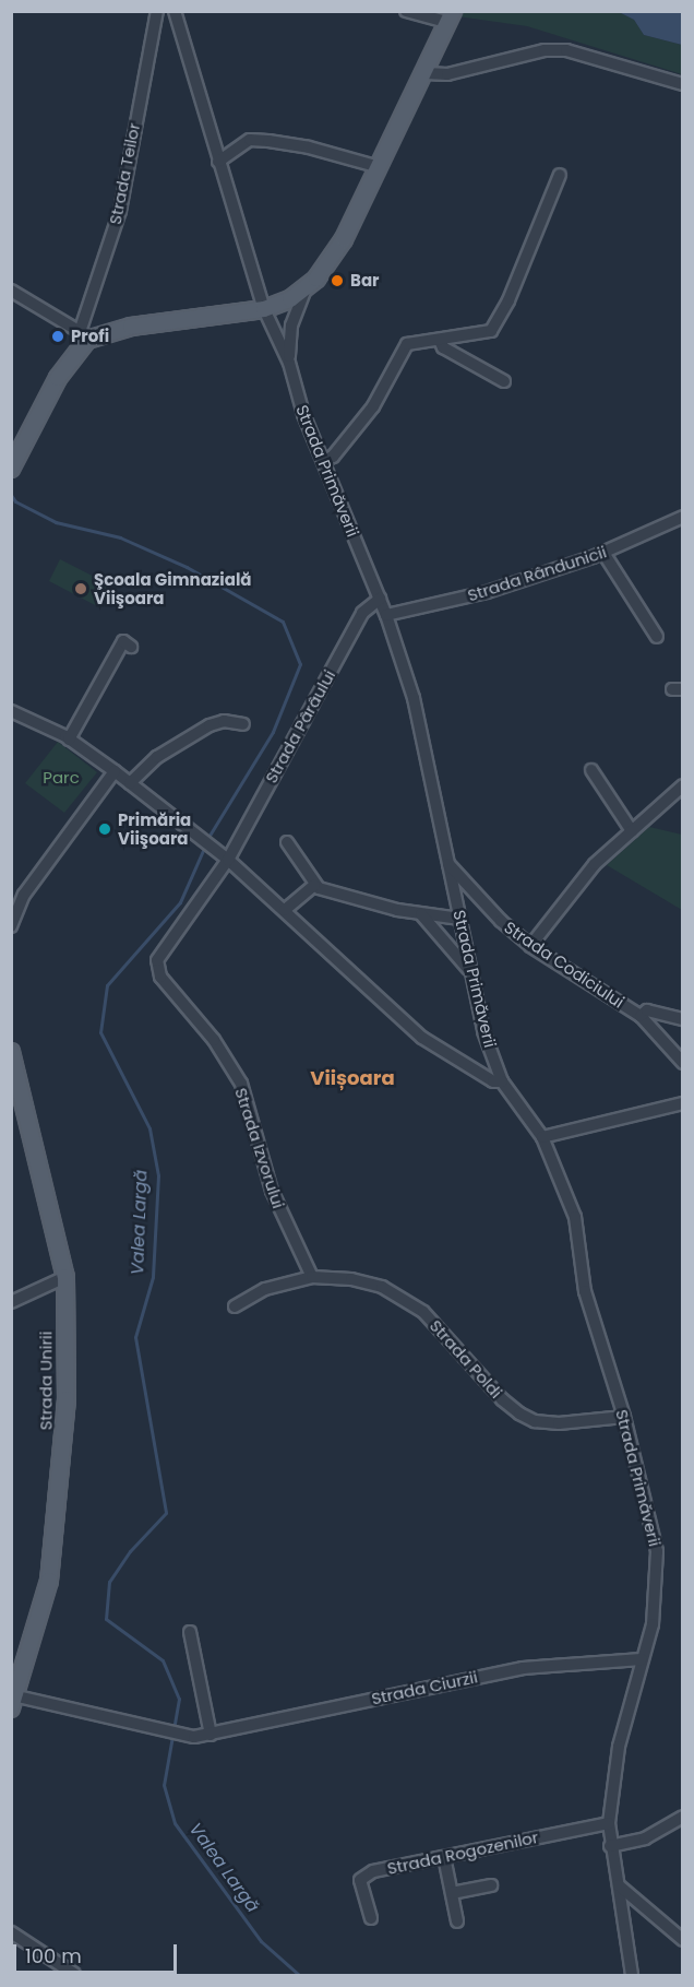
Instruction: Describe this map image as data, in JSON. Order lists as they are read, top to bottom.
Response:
{
  "streets": {
    "main road": ["Strada Unirii"],
    "street": [
      "Strada Teilor",
      "Strada Primăverii",
      "Strada Rândunicii",
      "Strada Pârâului",
      "Strada Codiciului",
      "Strada Izvorului",
      "Strada Poldi",
      "Strada Ciurzii",
      "Strada Rogozenilor"
    ]
  },
  "crossings": [
    ["Strada Primăverii", "Strada Rândunicii"],
    ["Strada Primăverii", "Strada Pârâului"],
    ["Strada Primăverii", "Strada Codiciului"],
    ["Strada Primăverii", "Strada Poldi"],
    ["Strada Primăverii", "Strada Ciurzii"],
    ["Strada Primăverii", "Strada Rogozenilor"],
    ["Strada Pârâului", "Strada Izvorului"],
    ["Strada Izvorului", "Strada Poldi"],
    ["Strada Unirii", "Strada Ciurzii"]
  ],
  "districts": ["Viișoara"],
  "water": ["Valea Largă"],
  "parks": ["Parc"],
  "places": [
    "Bar",
    "Profi",
    "Şcoala Gimnazială Viişoara",
    "Primăria Viişoara"
  ],
  "scale_bar": "100 m"
}
